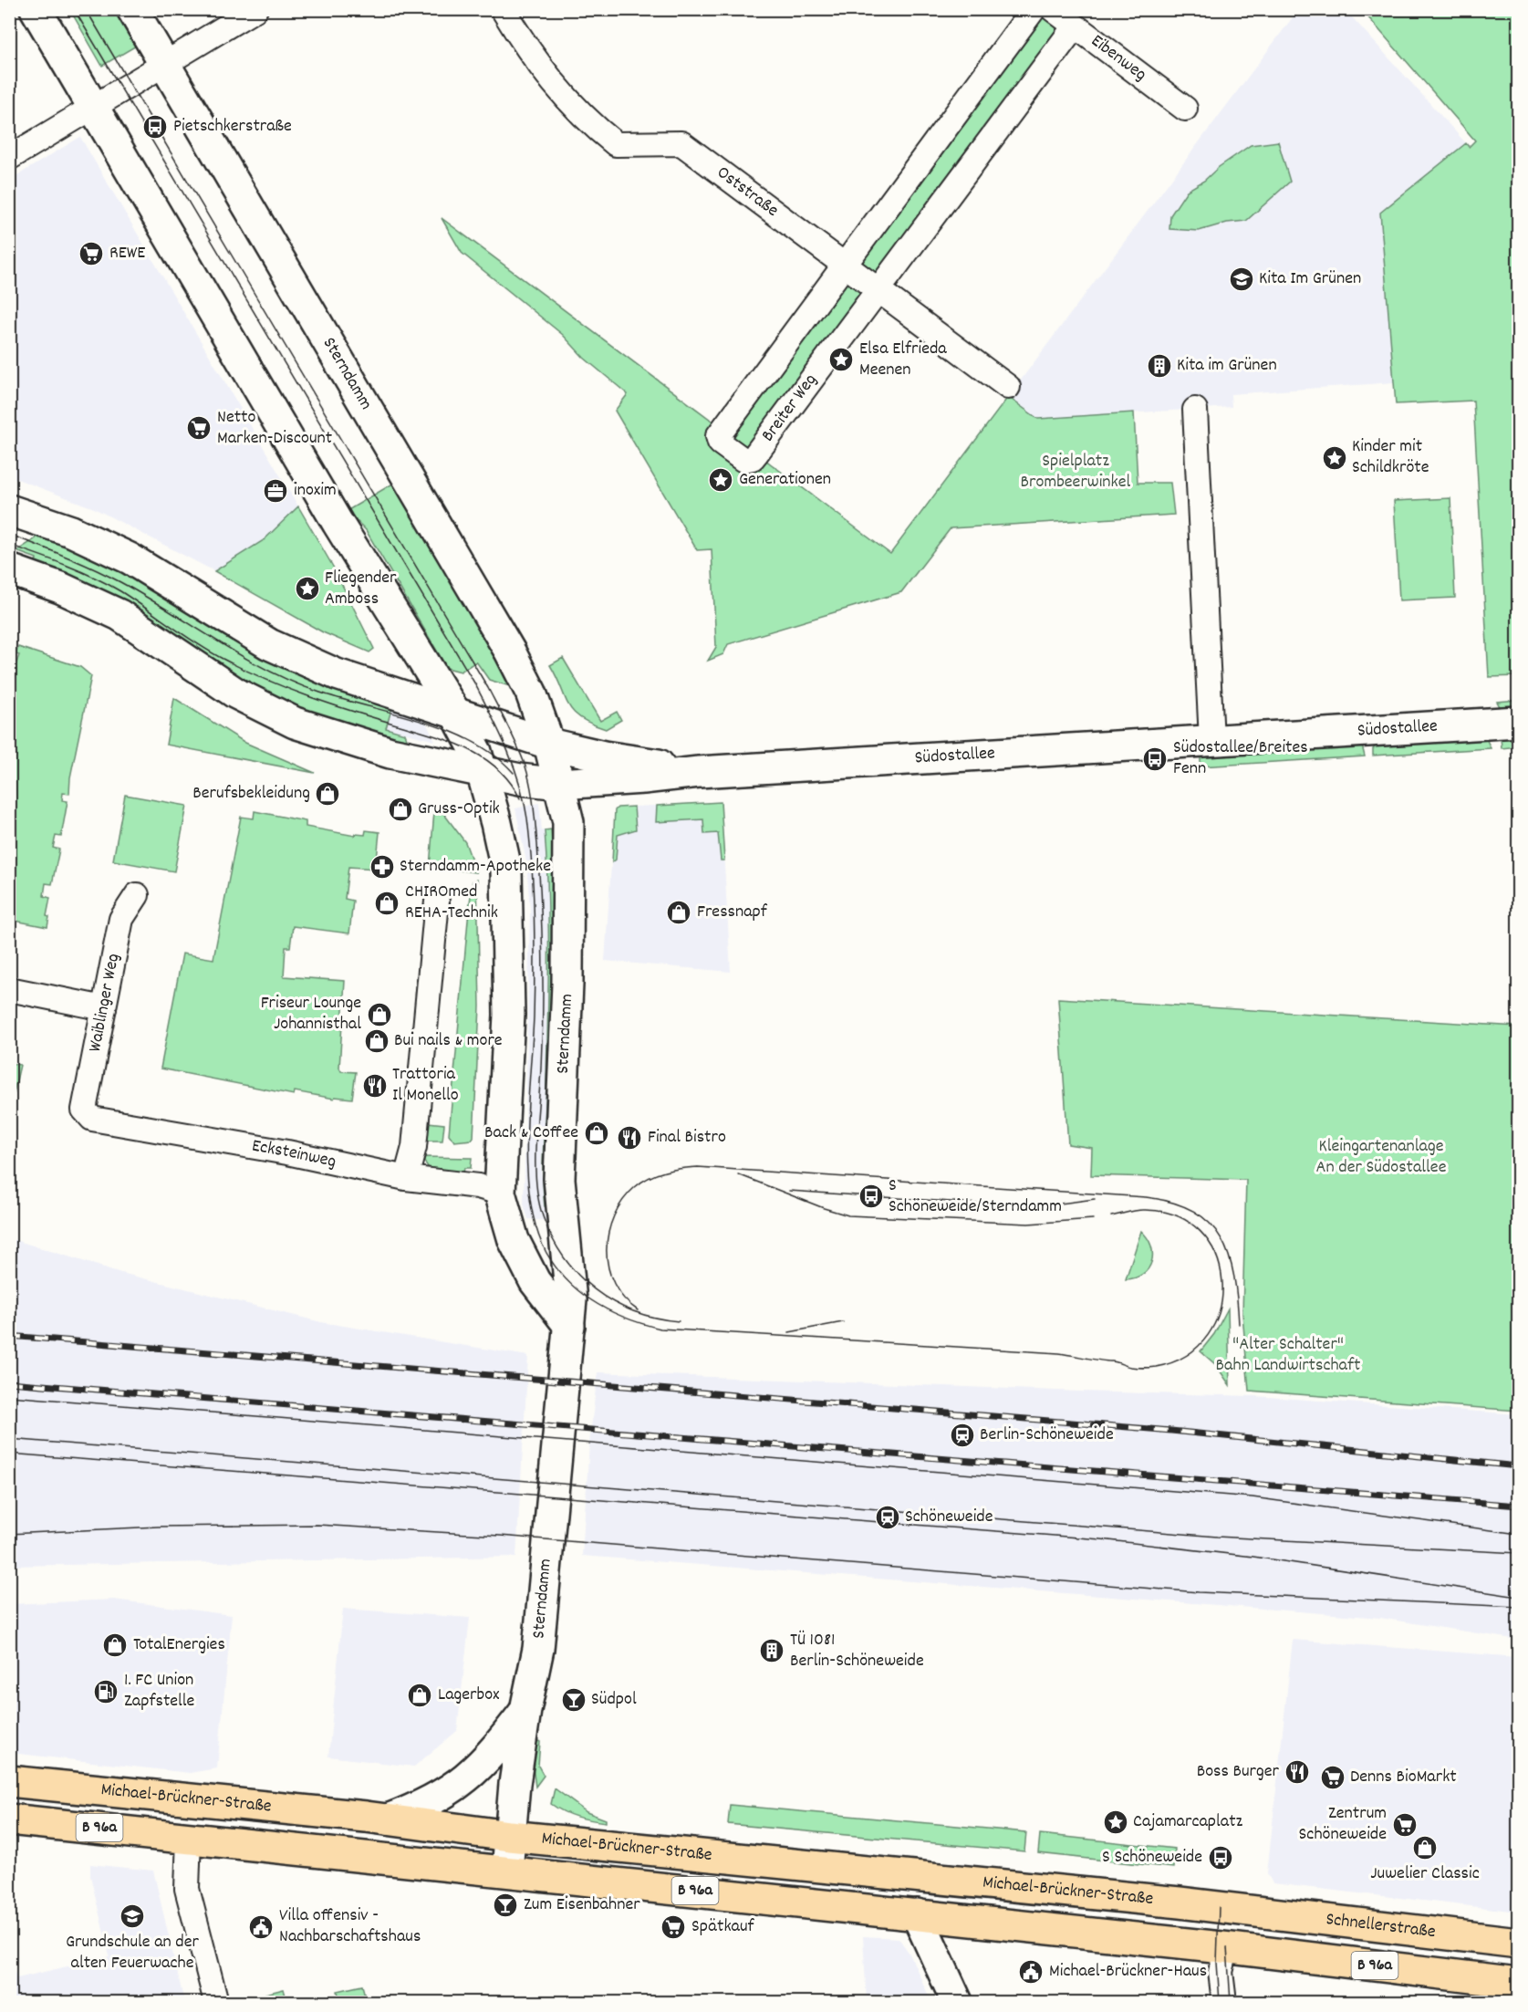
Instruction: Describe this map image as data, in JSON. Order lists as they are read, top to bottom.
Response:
{
  "streets": {
    "main road": [
      "Sterndamm",
      "Südostallee",
      "Michael-Brückner-Straße",
      "B 96a",
      "Schnellerstraße"
    ],
    "street": [
      "Eibenweg",
      "Oststraße",
      "Breiter Weg",
      "Waiblinger Weg",
      "Ecksteinweg"
    ]
  },
  "crossings": [
    ["Eibenweg", "Breiter Weg"],
    ["Oststraße", "Breiter Weg"],
    ["Sterndamm", "Südostallee"],
    ["Sterndamm", "Michael-Brückner-Straße"],
    ["Waiblinger Weg", "Ecksteinweg"],
    ["Michael-Brückner-Straße", "B 96a"],
    ["Michael-Brückner-Straße", "Schnellerstraße"]
  ],
  "parks": ["Spielplatz Brombeerwinkel", "Kleingartenanlage An der Südostallee", "\"Alter Schalter\" Bahn Landwirtschaft"],
  "places": {
    "bus stop": [
      "Pietschkerstraße",
      "Südostallee/Breites Fenn",
      "S Schöneweide/Sterndamm",
      "S Schöneweide"
    ],
    "supermarket": [
      "REWE",
      "Netto Marken-Discount",
      "Denns BioMarkt",
      "Zentrum Schöneweide",
      "Spätkauf"
    ],
    "school or university": ["Kita Im Grünen", "Grundschule an der alten Feuerwache"],
    "place": [
      "Elsa Elfrieda Meenen",
      "Kinder mit Schildkröte",
      "Generationen",
      "Fliegender Amboss",
      "Cajamarcaplatz"
    ],
    "building": ["Kita im Grünen", "TÜ 1081 Berlin-Schöneweide"],
    "office": ["inoxim"],
    "shop": [
      "Berufsbekleidung",
      "Gruss-Optik",
      "CHIROmed REHA-Technik",
      "Fressnapf",
      "Friseur Lounge Johannisthal",
      "Bui nails & more",
      "Back & Coffee",
      "TotalEnergies",
      "Lagerbox",
      "Juwelier Classic"
    ],
    "pharmacy": ["Sterndamm-Apotheke"],
    "restaurant": ["Trattoria Il Monello", "Final Bistro", "Boss Burger"],
    "station": ["Berlin-Schöneweide", "Schöneweide"],
    "fuel station": ["1. FC Union Zapfstelle"],
    "bar": ["Südpol", "Zum Eisenbahner"],
    "public building": ["Villa offensiv - Nachbarschaftshaus", "Michael-Brückner-Haus"]
  }
}
